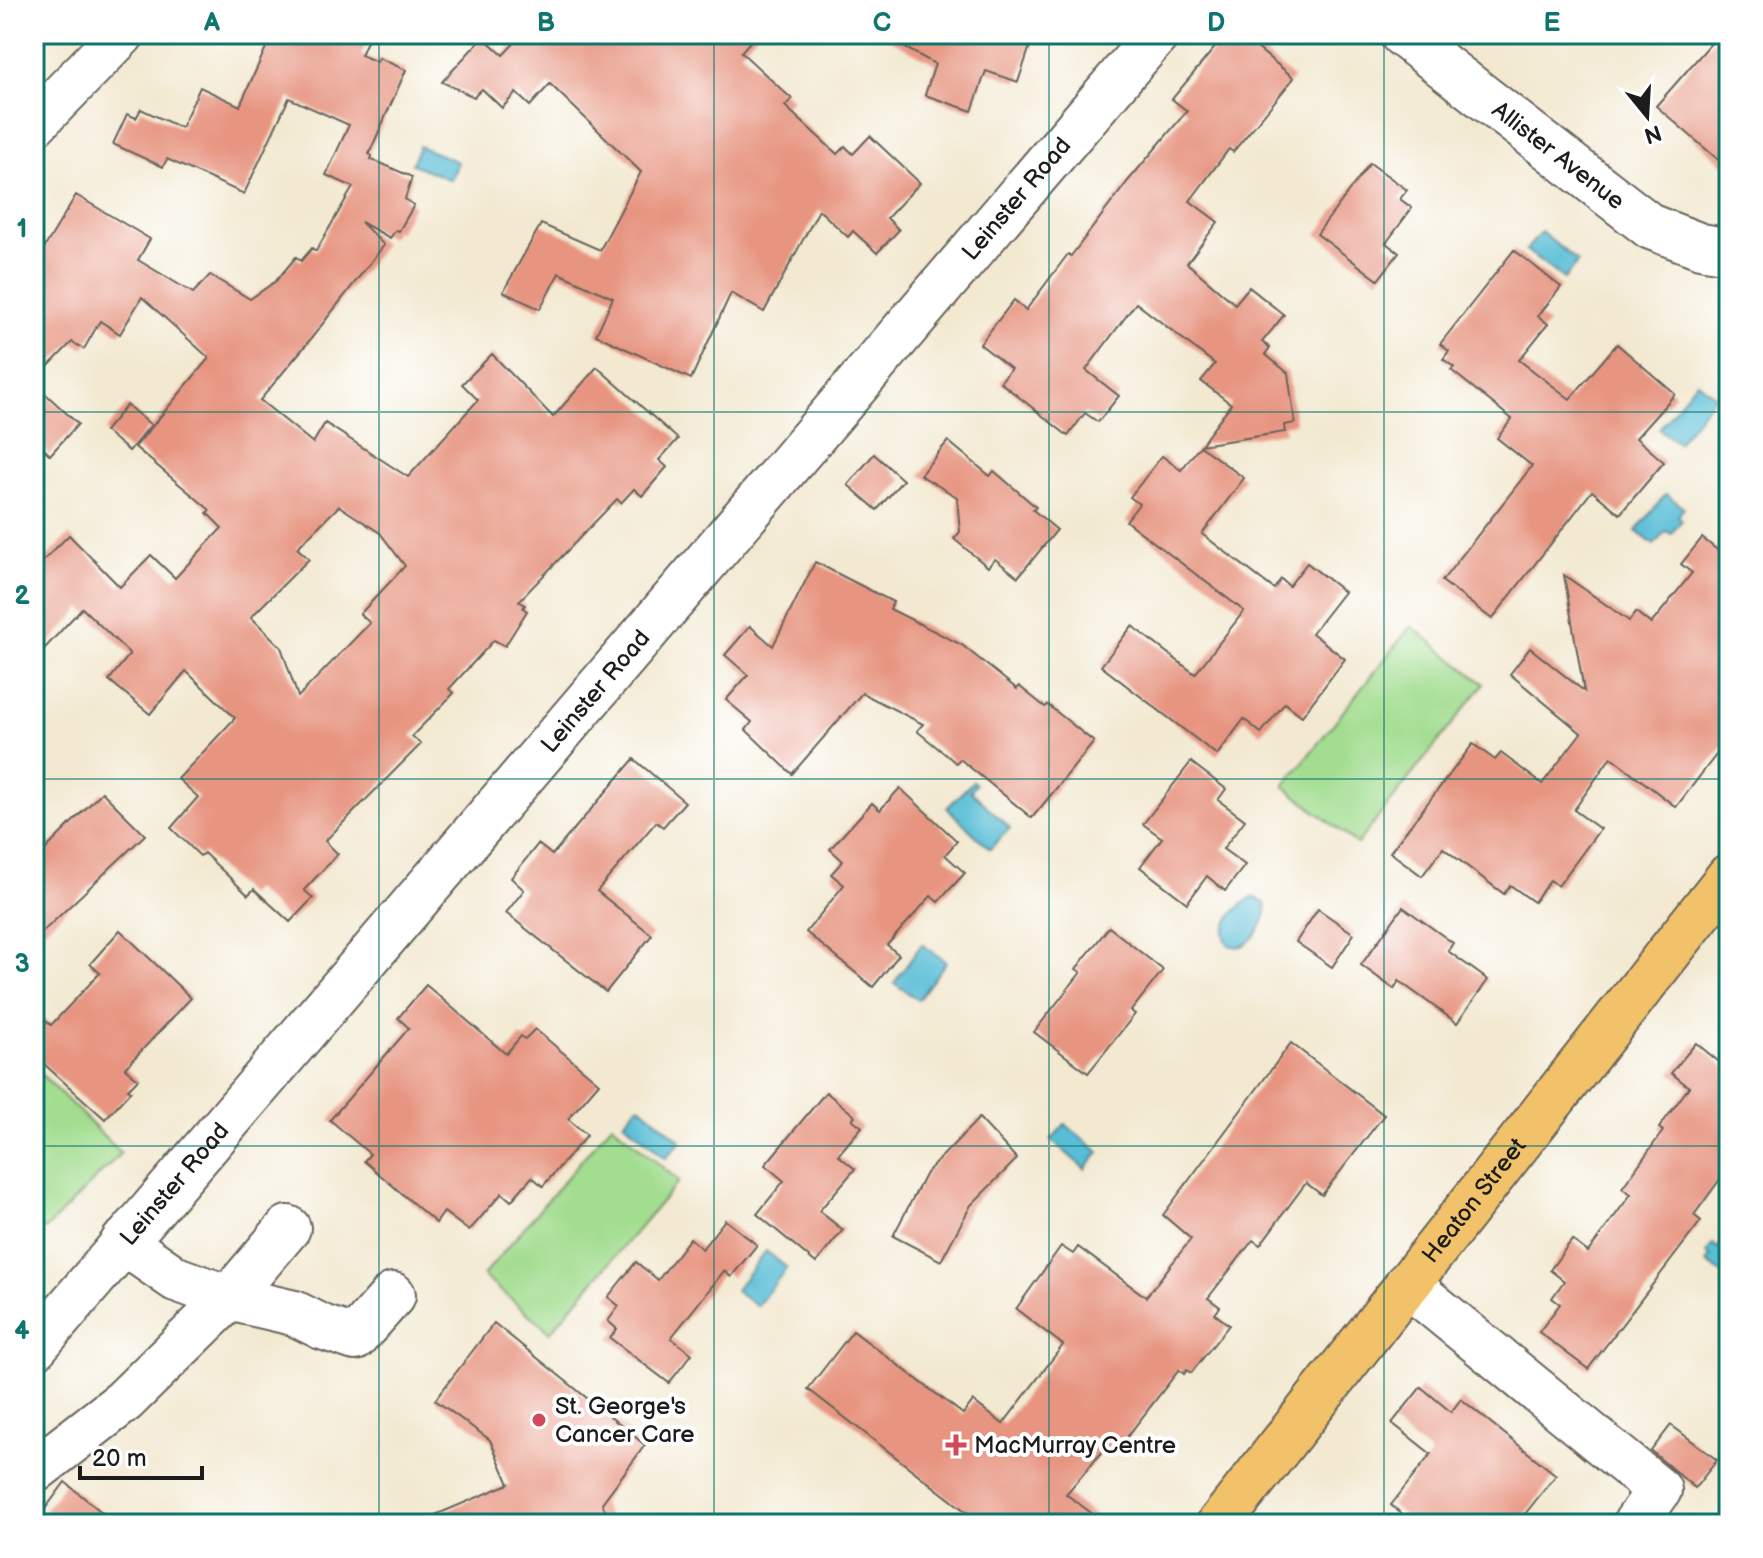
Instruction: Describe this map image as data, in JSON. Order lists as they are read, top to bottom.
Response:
{
  "streets": {
    "main road": ["Heaton Street"],
    "street": ["Allister Avenue", "Leinster Road"]
  },
  "places": {
    "other": ["St. George's Cancer Care"],
    "health": ["MacMurray Centre"]
  },
  "scale_bar": "20 m",
  "north": "bottom",
  "grid": {
    "columns": [
      "A",
      "B",
      "C",
      "D",
      "E"
    ],
    "rows": [
      "1",
      "2",
      "3",
      "4"
    ]
  }
}
